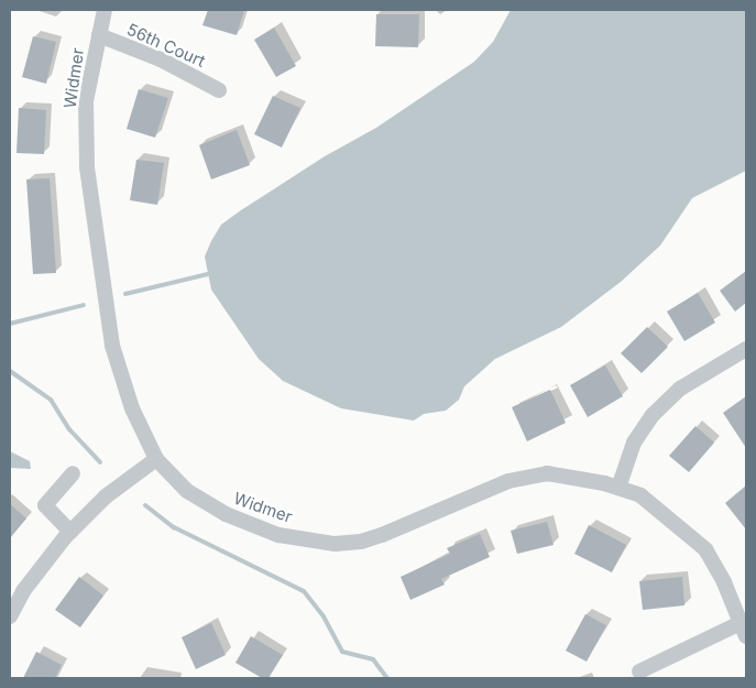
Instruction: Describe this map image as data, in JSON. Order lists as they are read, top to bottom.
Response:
{
  "streets": {
    "street": ["56th Court", "Widmer"]
  },
  "crossings": [
    ["56th Court", "Widmer"]
  ]
}
